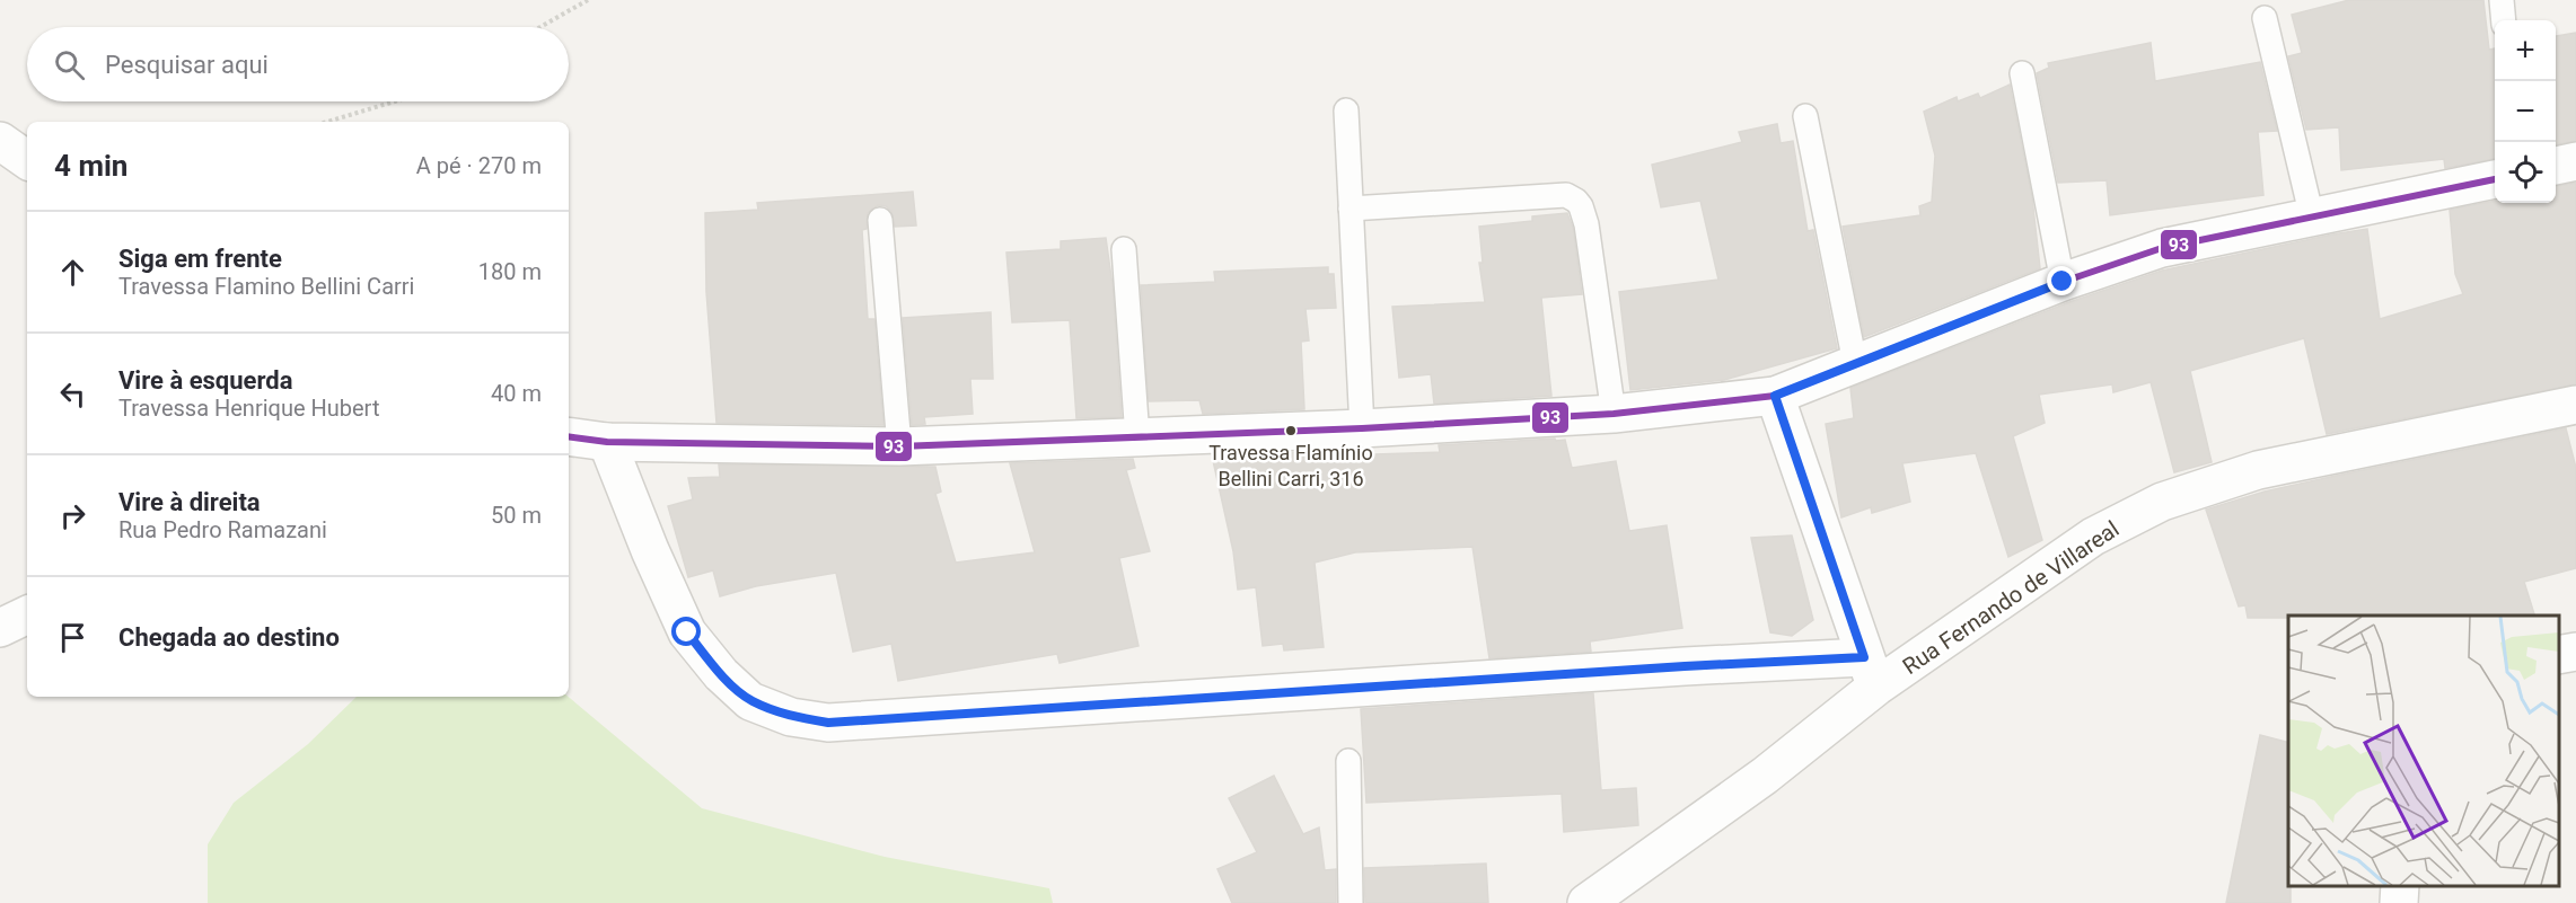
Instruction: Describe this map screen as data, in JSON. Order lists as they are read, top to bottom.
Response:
{
  "streets": {
    "street": ["Rua Fernando de Villareal"]
  },
  "places": ["Travessa Flamínio Bellini Carri, 316"],
  "lines": ["transit line 93"],
  "page": {
    "map_buttons": ["+", "−"],
    "search": "Pesquisar aqui",
    "heading": ["4 min", "A pé · 270 m"],
    "list": [
      ["Siga em frente", "Travessa Flamino Bellini Carri", "180 m"],
      ["Vire à esquerda", "Travessa Henrique Hubert", "40 m"],
      ["Vire à direita", "Rua Pedro Ramazani", "50 m"],
      "Chegada ao destino"
    ]
  }
}
